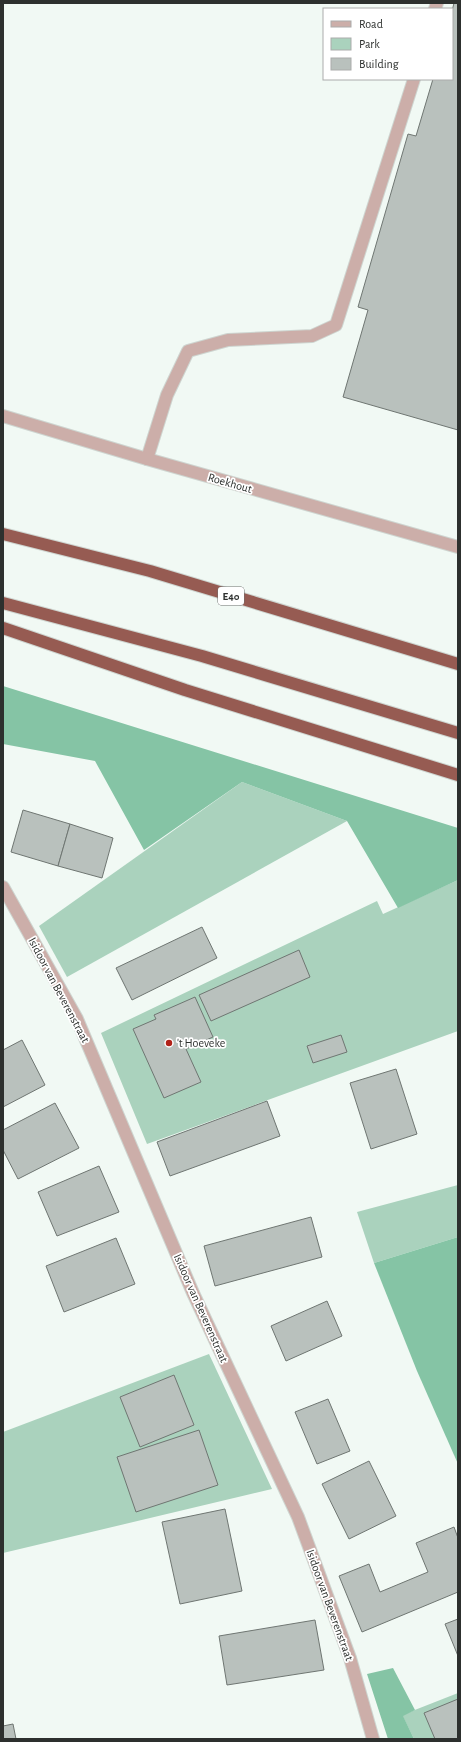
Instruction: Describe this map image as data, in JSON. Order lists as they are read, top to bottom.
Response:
{
  "streets": {
    "highway": ["E40"],
    "street": ["Roekhout", "Isidoor van Beverenstraat"]
  },
  "places": ["'t Hoeveke"],
  "legend": ["Road", "Park", "Building"]
}
